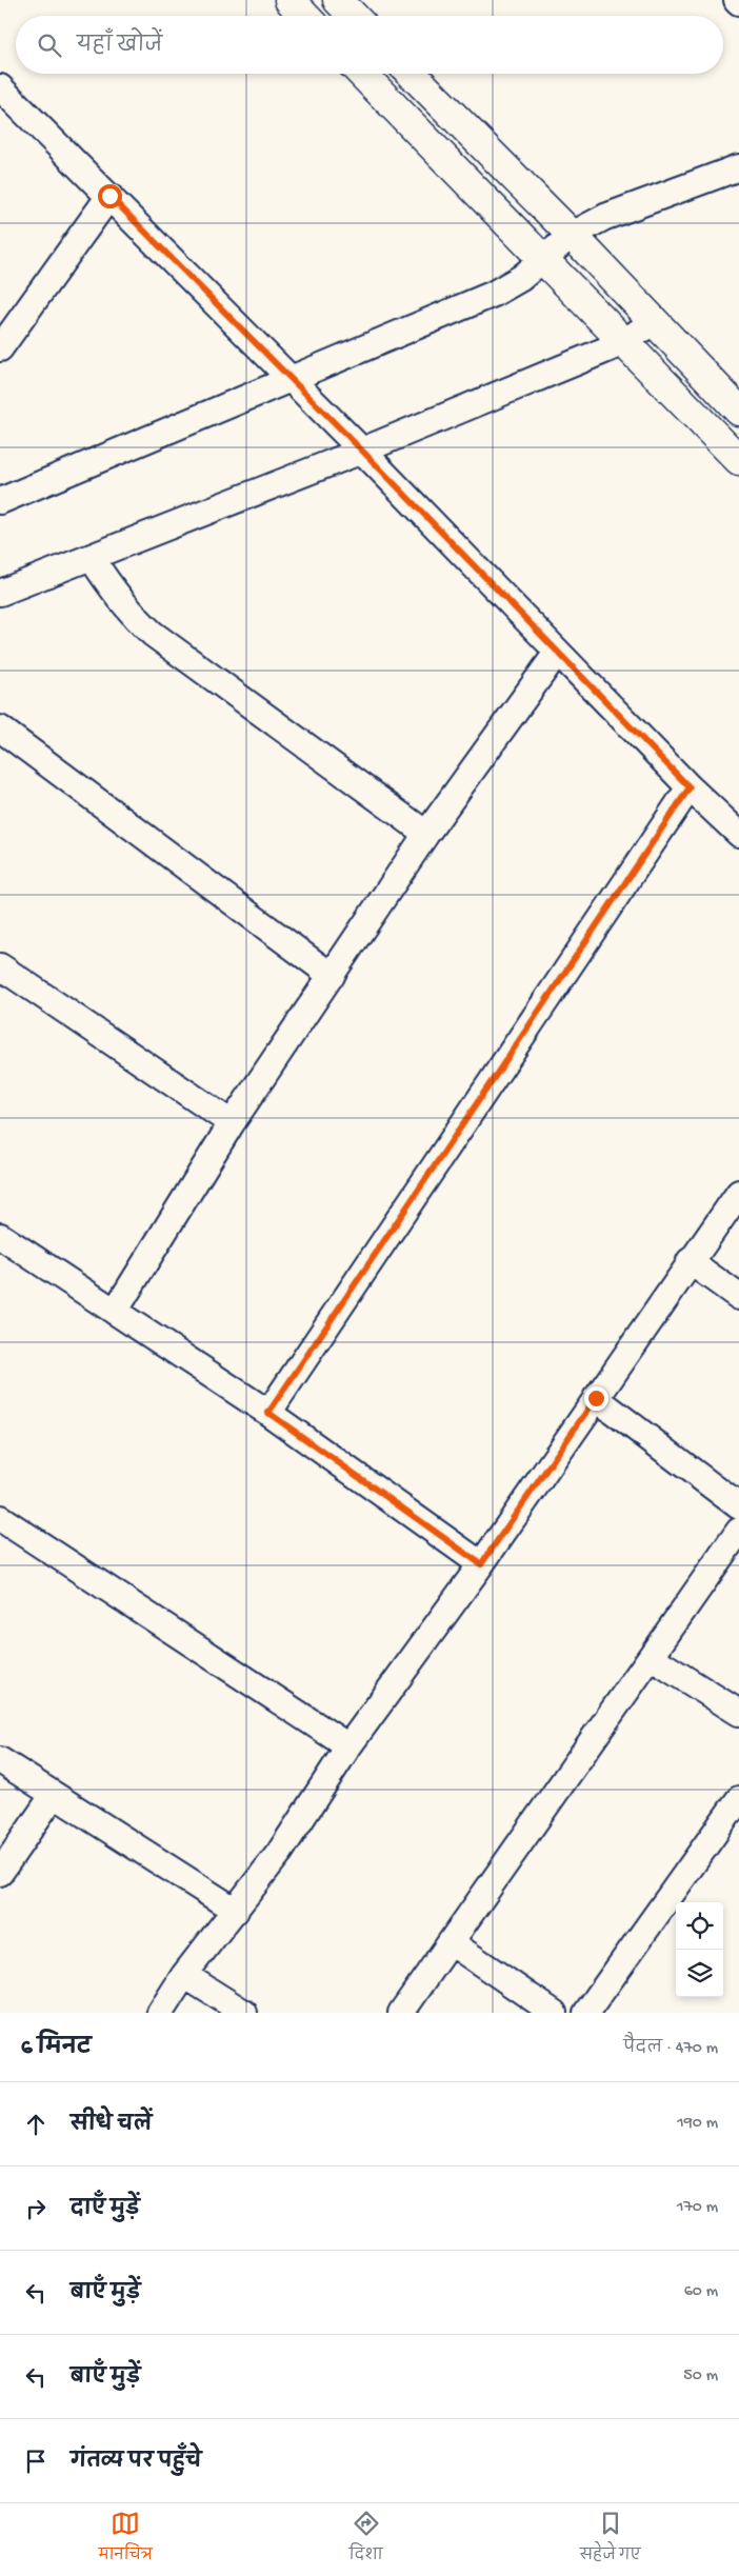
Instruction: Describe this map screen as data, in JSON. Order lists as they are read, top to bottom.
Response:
{
  "page": {
    "search": "यहाँ खोजें",
    "heading": ["6 मिनट", "पैदल · 470 m"],
    "list": [
      ["सीधे चलें", "190 m"],
      ["दाएँ मुड़ें", "170 m"],
      ["बाएँ मुड़ें", "60 m"],
      ["बाएँ मुड़ें", "50 m"],
      "गंतव्य पर पहुँचे"
    ],
    "nav": ["मानचित्र", "दिशा", "सहेजे गए"]
  }
}
